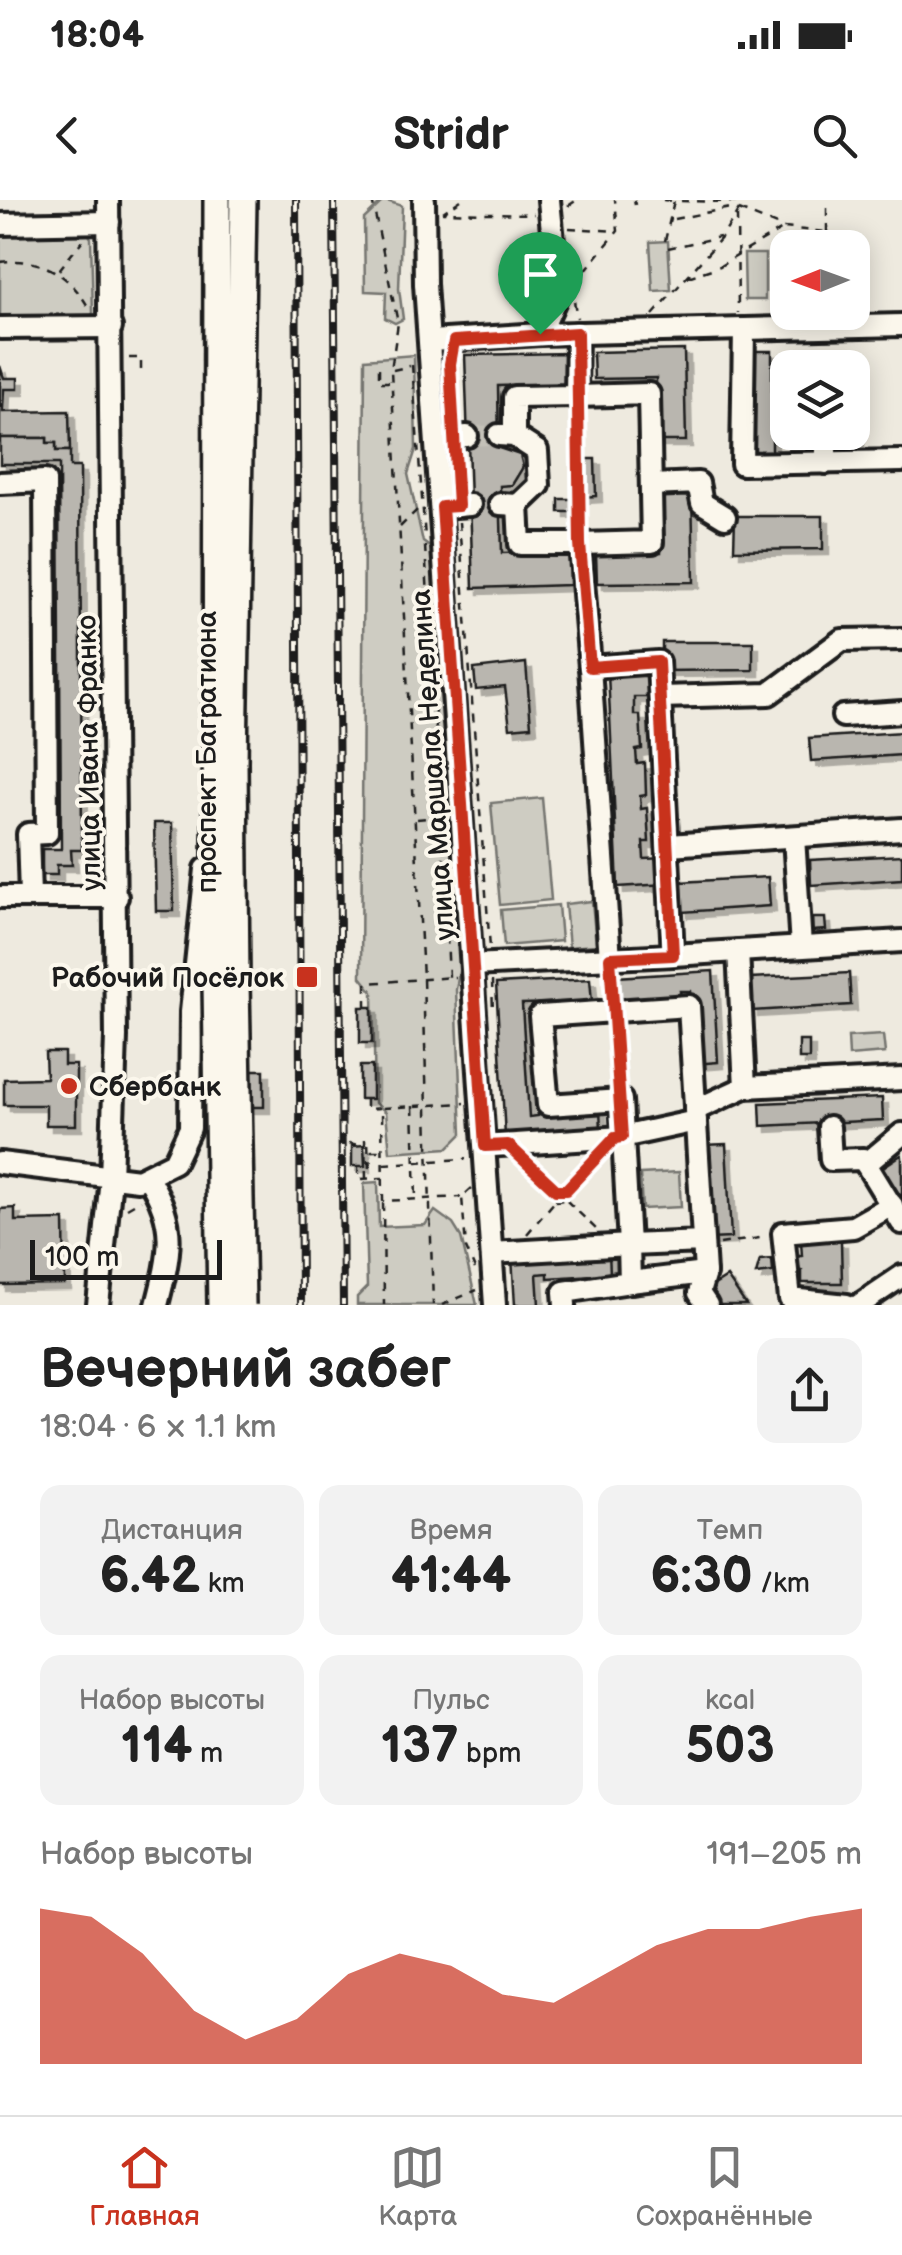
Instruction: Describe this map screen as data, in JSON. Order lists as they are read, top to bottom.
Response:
{
  "streets": {
    "main road": ["проспект Багратиона"],
    "street": ["улица Ивана Франко", "улица Маршала Неделина"]
  },
  "places": {
    "transit": ["Рабочий Посёлок"],
    "other": ["Сбербанк"]
  },
  "scale_bar": "100 m",
  "north": "left",
  "page": {
    "status": "18:04",
    "header": "Stridr",
    "scale": "100 m",
    "heading": ["Вечерний забег", "18:04 · 6 × 1.1 km"],
    "stats": [
      ["Дистанция", "6.42 km"],
      ["Время", "41:44"],
      ["Темп", "6:30 /km"],
      ["Набор высоты", "114 m"],
      ["Пульс", "137 bpm"],
      ["kcal", "503"]
    ],
    "chart": ["Набор высоты", "191–205 m"],
    "tabs": ["Главная", "Карта", "Сохранённые"]
  }
}
